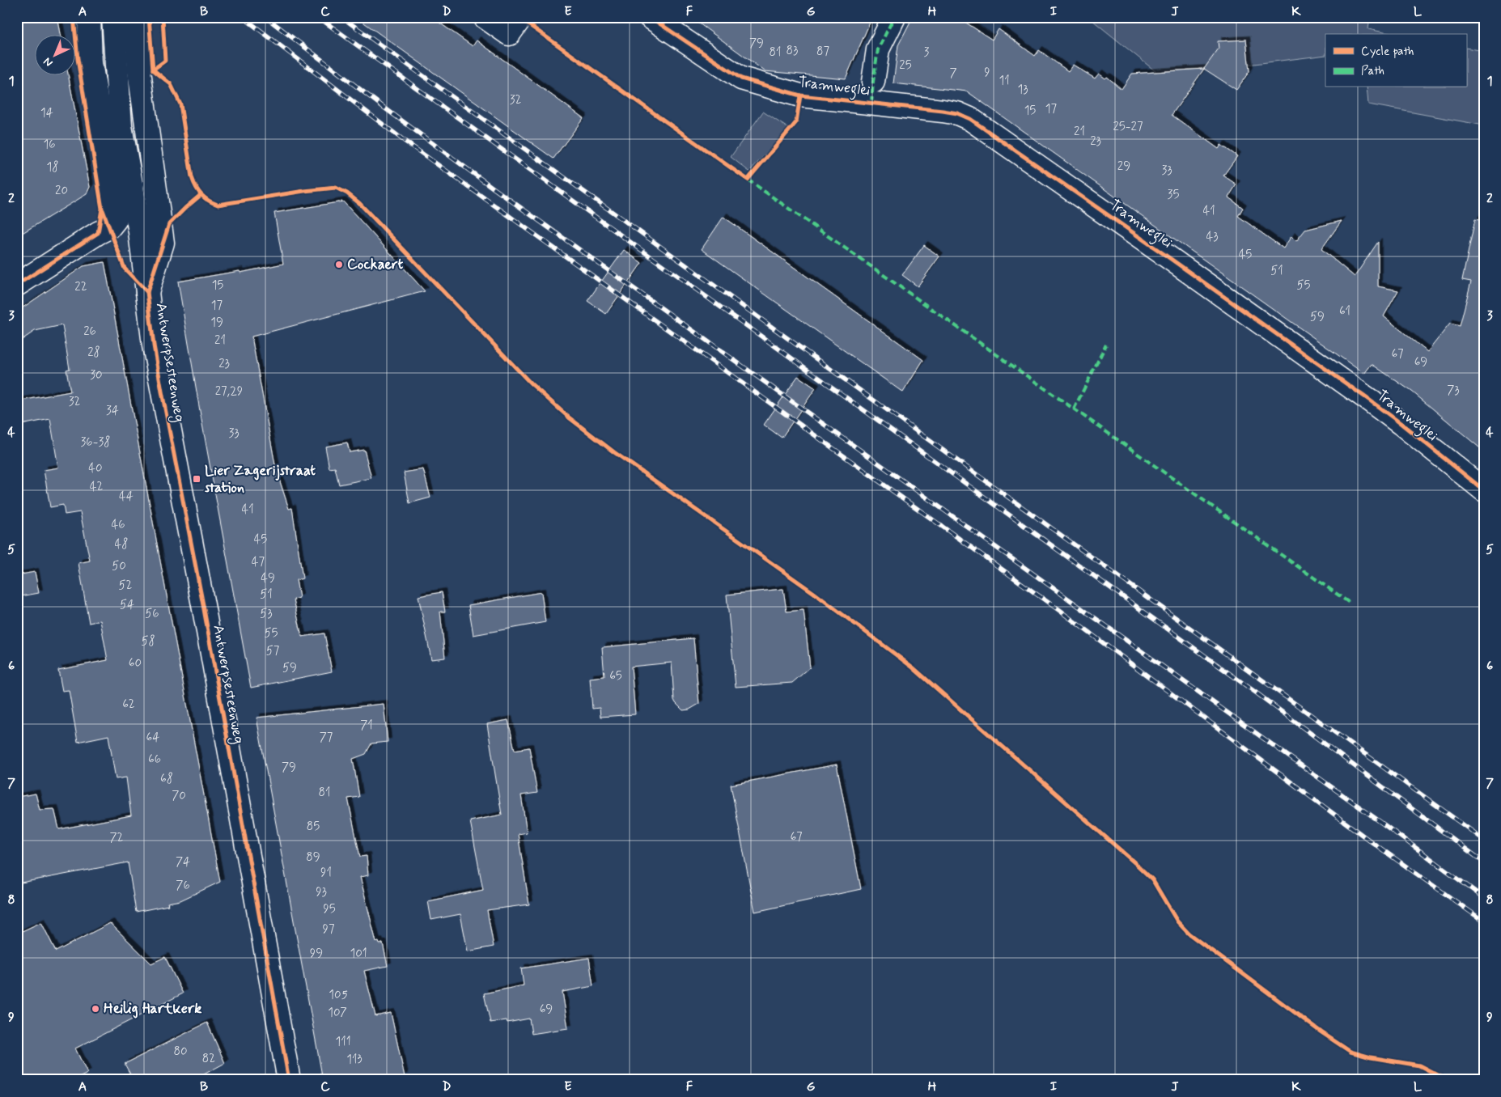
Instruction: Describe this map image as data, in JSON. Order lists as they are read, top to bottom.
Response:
{
  "streets": {
    "street": ["Tramweglei", "Antwerpsesteenweg"]
  },
  "places": {
    "other": ["Cockaert", "Heilig Hartkerk"],
    "transit": ["Lier Zagerijstraat station"]
  },
  "house_numbers": [
    "79",
    "83",
    "87",
    "81",
    "3",
    "25",
    "9",
    "7",
    "11",
    "13",
    "32",
    "17",
    "15",
    "14",
    "25-27",
    "21",
    "23",
    "16",
    "29",
    "18",
    "33",
    "20",
    "35",
    "41",
    "43",
    "45",
    "51",
    "15",
    "55",
    "22",
    "17",
    "61",
    "59",
    "19",
    "26",
    "21",
    "28",
    "67",
    "69",
    "23",
    "30",
    "73",
    "27,29",
    "32",
    "34",
    "33",
    "36-38",
    "40",
    "42",
    "44",
    "41",
    "46",
    "45",
    "48",
    "47",
    "50",
    "49",
    "52",
    "51",
    "54",
    "56",
    "53",
    "55",
    "58",
    "57",
    "60",
    "59",
    "65",
    "62",
    "71",
    "64",
    "77",
    "66",
    "79",
    "68",
    "81",
    "70",
    "85",
    "67",
    "72",
    "89",
    "74",
    "91",
    "76",
    "93",
    "95",
    "97",
    "99",
    "101",
    "105",
    "69",
    "107",
    "111",
    "80",
    "82",
    "113"
  ],
  "legend": ["Cycle path", "Path"],
  "north": "bottom left",
  "grid": {
    "columns": [
      "A",
      "B",
      "C",
      "D",
      "E",
      "F",
      "G",
      "H",
      "I",
      "J",
      "K",
      "L"
    ],
    "rows": [
      "1",
      "2",
      "3",
      "4",
      "5",
      "6",
      "7",
      "8",
      "9"
    ]
  }
}
